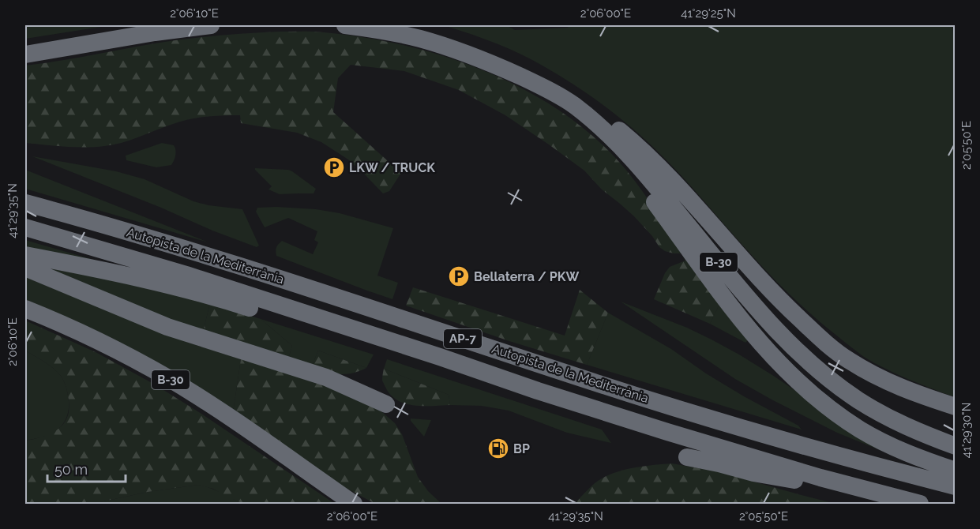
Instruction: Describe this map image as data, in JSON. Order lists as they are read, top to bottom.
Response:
{
  "streets": {
    "highway": ["Autopista de la Mediterrània", "B-30", "AP-7"]
  },
  "places": {
    "parking": ["LKW / TRUCK", "Bellaterra / PKW"],
    "fuel station": ["BP"]
  },
  "scale_bar": "50 m",
  "coordinates": [
    "2°06'10\"E",
    "2°06'00\"E",
    "41°29'25\"N",
    "2°05'50\"E",
    "41°29'35\"N",
    "41°29'30\"N"
  ]
}
